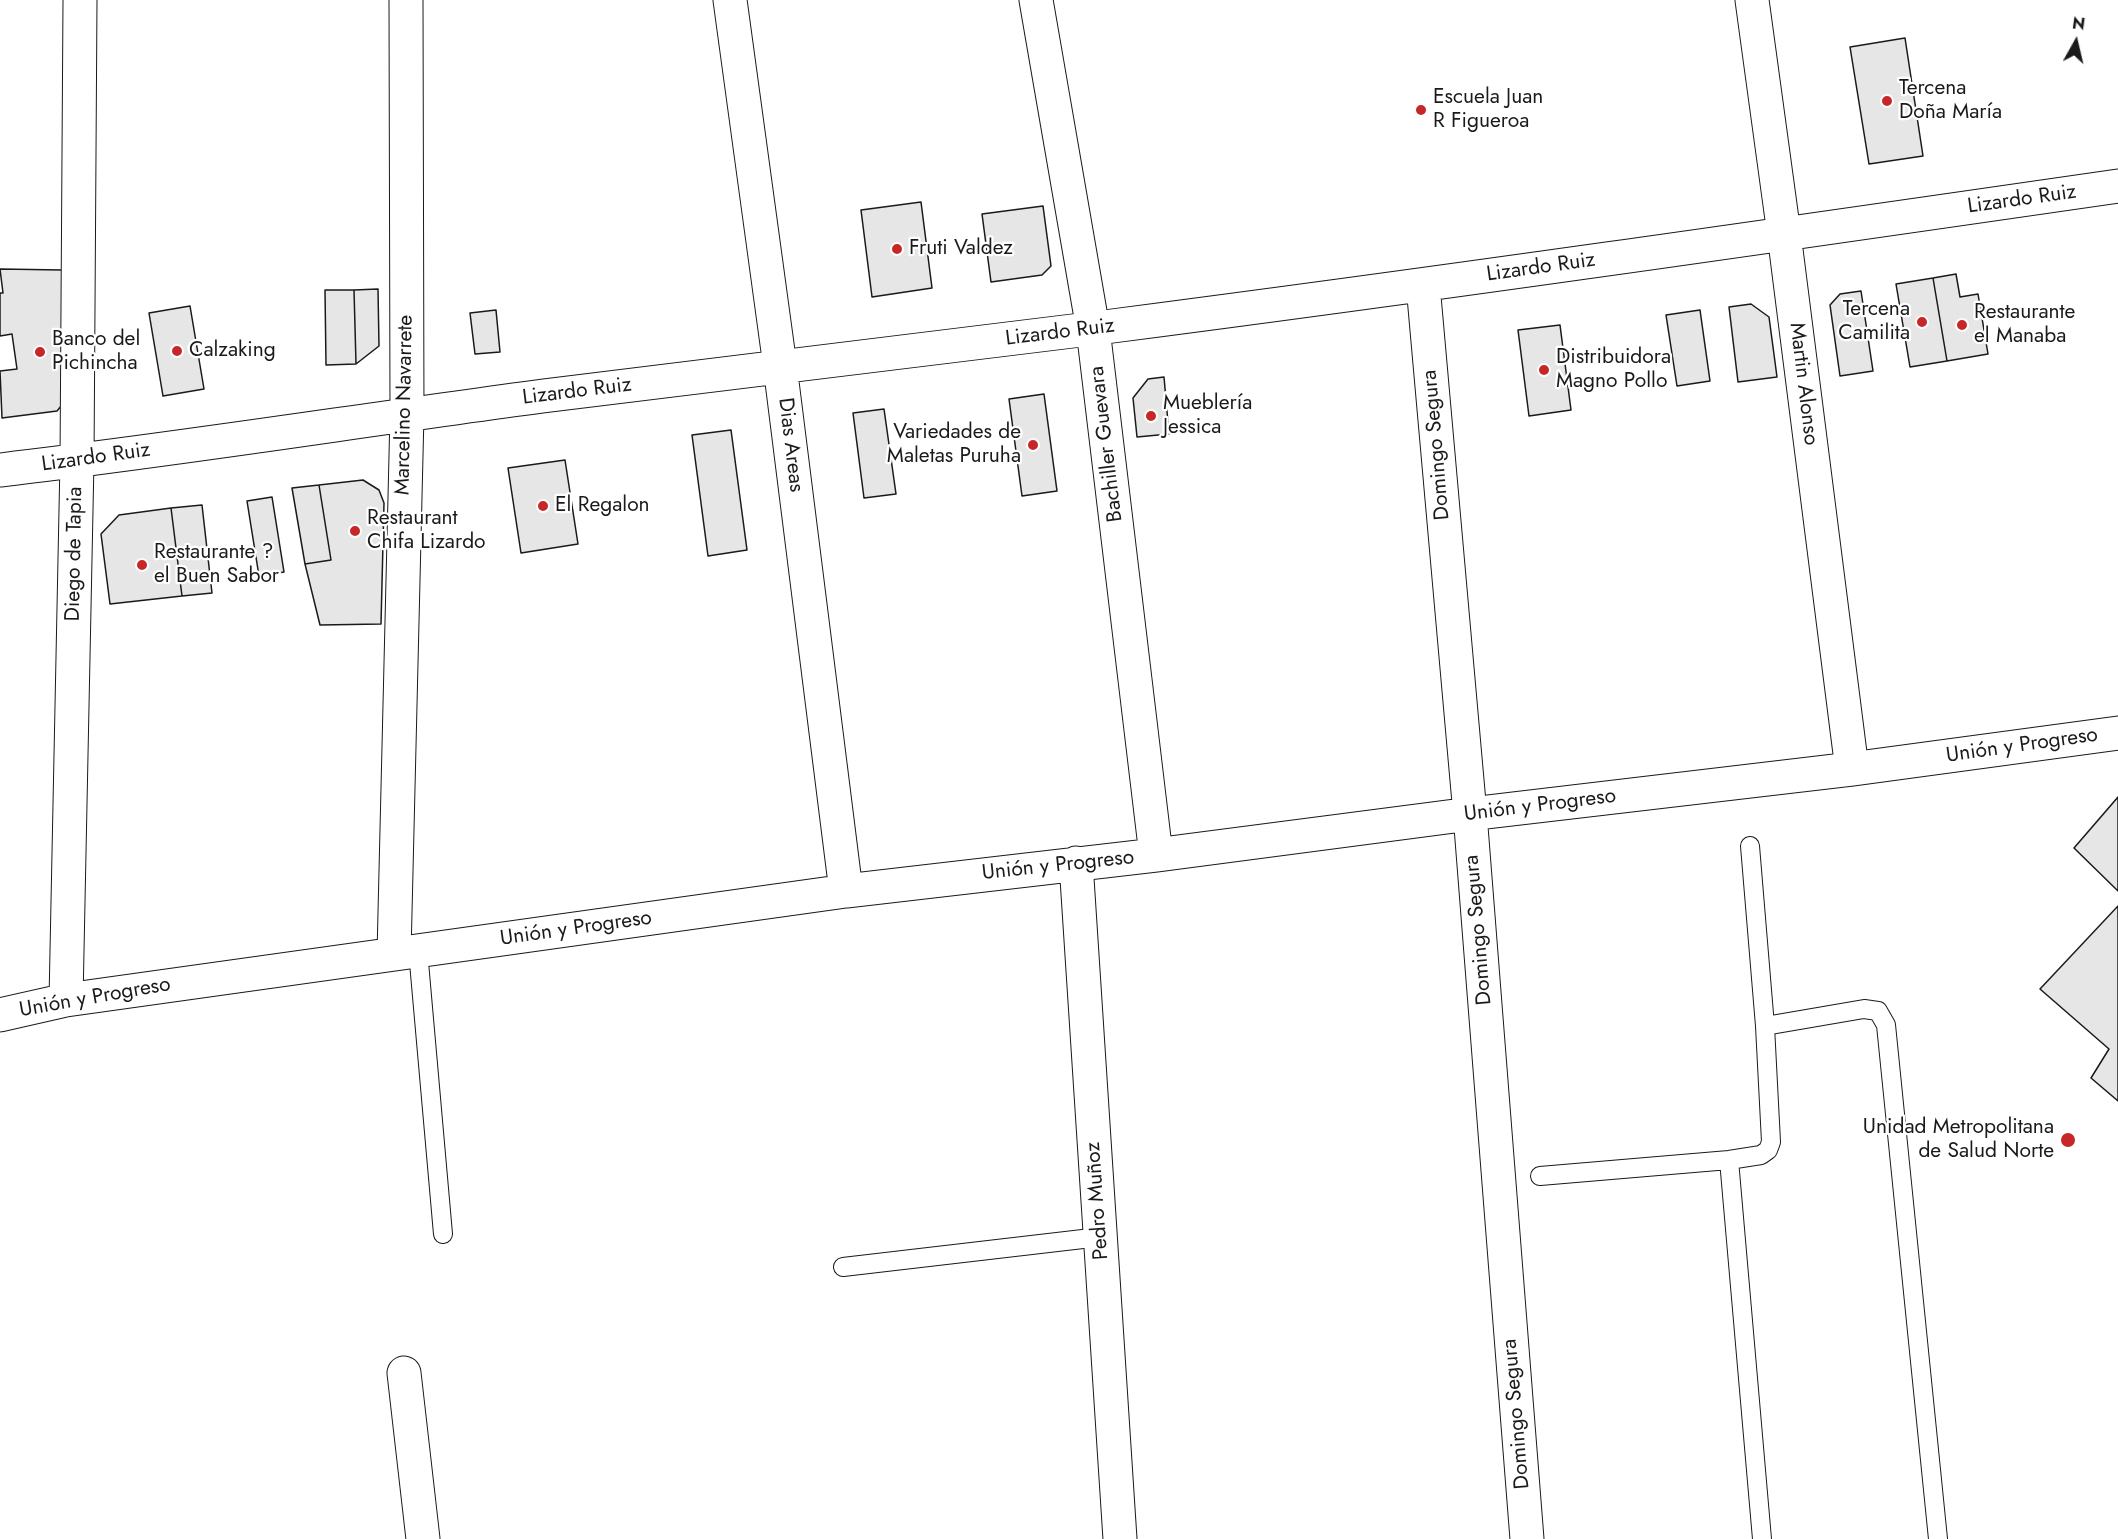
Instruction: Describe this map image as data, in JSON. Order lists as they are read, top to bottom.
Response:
{
  "streets": {
    "street": [
      "Lizardo Ruiz",
      "Martin Alonso",
      "Marcelino Navarrete",
      "Bachiller Guevara",
      "Dias Areas",
      "Domingo Segura",
      "Diego de Tapia",
      "Unión y Progreso",
      "Pedro Muñoz"
    ]
  },
  "crossings": [
    ["Lizardo Ruiz", "Martin Alonso"],
    ["Lizardo Ruiz", "Marcelino Navarrete"],
    ["Lizardo Ruiz", "Bachiller Guevara"],
    ["Lizardo Ruiz", "Dias Areas"],
    ["Lizardo Ruiz", "Domingo Segura"],
    ["Lizardo Ruiz", "Diego de Tapia"],
    ["Martin Alonso", "Unión y Progreso"],
    ["Marcelino Navarrete", "Unión y Progreso"],
    ["Bachiller Guevara", "Unión y Progreso"],
    ["Dias Areas", "Unión y Progreso"],
    ["Domingo Segura", "Unión y Progreso"],
    ["Diego de Tapia", "Unión y Progreso"],
    ["Unión y Progreso", "Pedro Muñoz"]
  ],
  "places": [
    "Tercena Doña María",
    "Escuela Juan R Figueroa",
    "Fruti Valdez",
    "Tercena Camilita",
    "Restaurante el Manaba",
    "Calzaking",
    "Banco del Pichincha",
    "Distribuidora Magno Pollo",
    "Mueblería Jessica",
    "Variedades de Maletas Puruha",
    "El Regalon",
    "Restaurant Chifa Lizardo",
    "Restaurante ? el Buen Sabor",
    "Unidad Metropolitana de Salud Norte"
  ],
  "north": "top"
}
